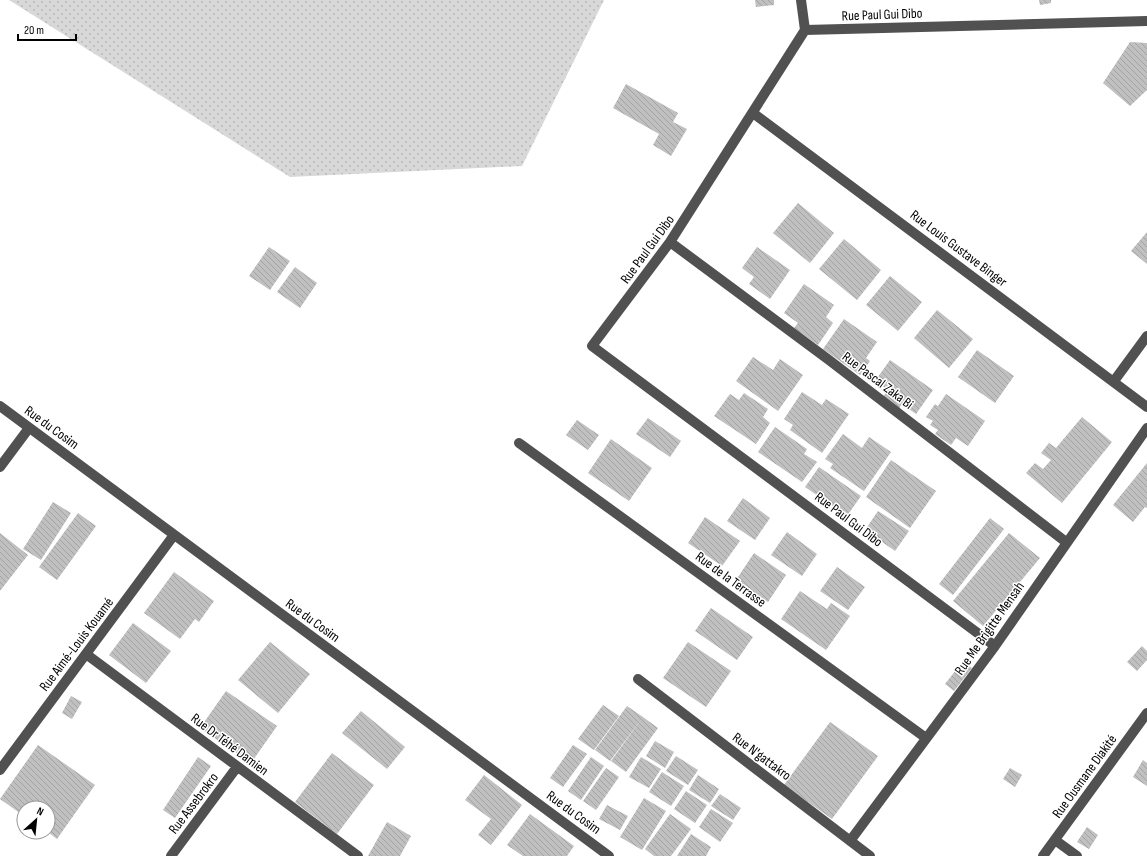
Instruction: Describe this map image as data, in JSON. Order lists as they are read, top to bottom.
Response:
{
  "streets": {
    "street": [
      "Rue Paul Gui Dibo",
      "Rue Louis Gustave Binger",
      "Rue Pascal Zaka Bi",
      "Rue du Cosim",
      "Rue de la Terrasse",
      "Rue Me Brigitte Mensah",
      "Rue Aimé-Louis Kouamé",
      "Rue Dr Téhé Damien",
      "Rue N'gattakro",
      "Rue Ousmane Diakité",
      "Rue Assebrokro"
    ]
  },
  "crossings": [
    ["Rue Paul Gui Dibo", "Rue Louis Gustave Binger"],
    ["Rue Paul Gui Dibo", "Rue Pascal Zaka Bi"],
    ["Rue Paul Gui Dibo", "Rue Me Brigitte Mensah"],
    ["Rue Pascal Zaka Bi", "Rue Me Brigitte Mensah"],
    ["Rue du Cosim", "Rue Aimé-Louis Kouamé"],
    ["Rue de la Terrasse", "Rue Me Brigitte Mensah"],
    ["Rue Me Brigitte Mensah", "Rue N'gattakro"],
    ["Rue Aimé-Louis Kouamé", "Rue Dr Téhé Damien"],
    ["Rue Dr Téhé Damien", "Rue Assebrokro"]
  ],
  "scale_bar": "20 m",
  "north": "top right"
}
